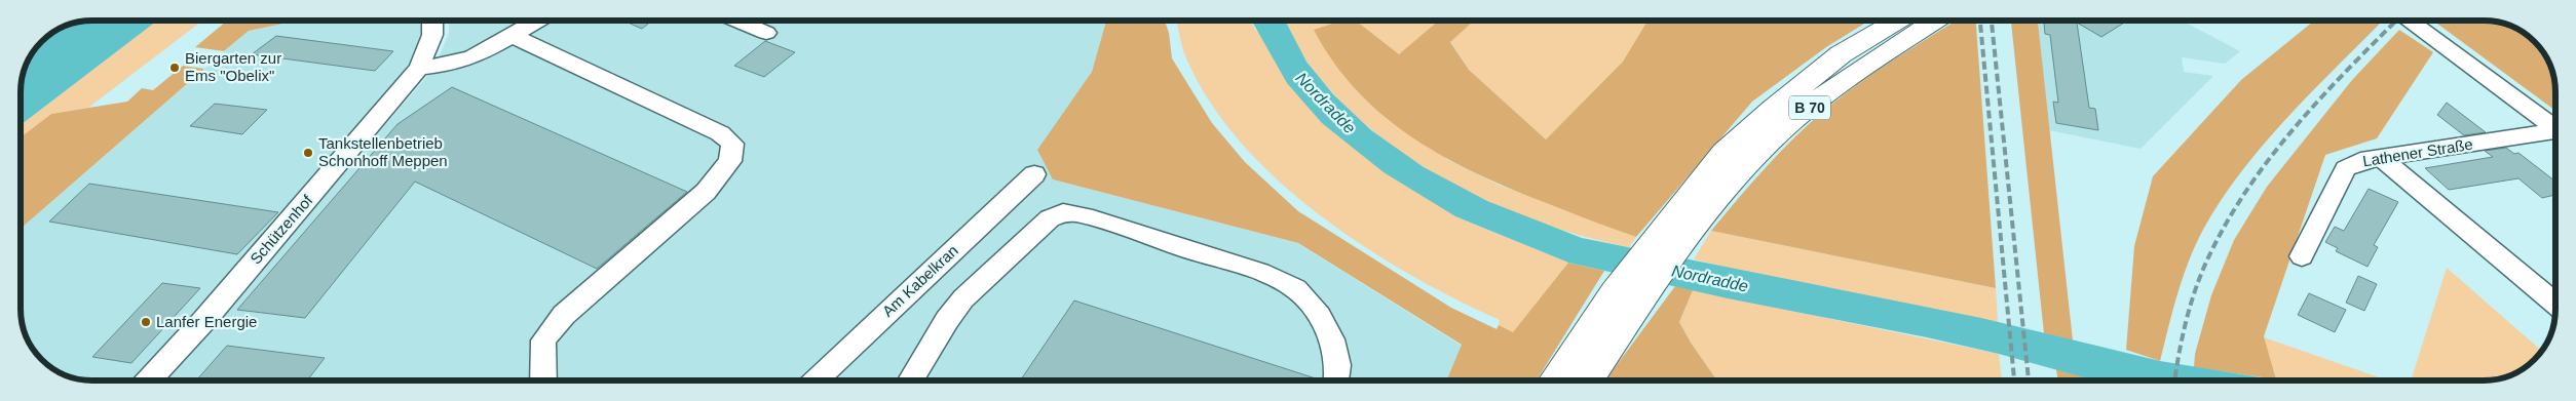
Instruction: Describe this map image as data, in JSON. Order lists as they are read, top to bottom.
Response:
{
  "streets": {
    "highway": ["B 70"],
    "street": ["Lathener Straße", "Schützenhof", "Am Kabelkran"]
  },
  "water": ["Nordradde"],
  "places": ["Biergarten zur Ems \"Obelix\"", "Tankstellenbetrieb Schonhoff Meppen", "Lanfer Energie"]
}
